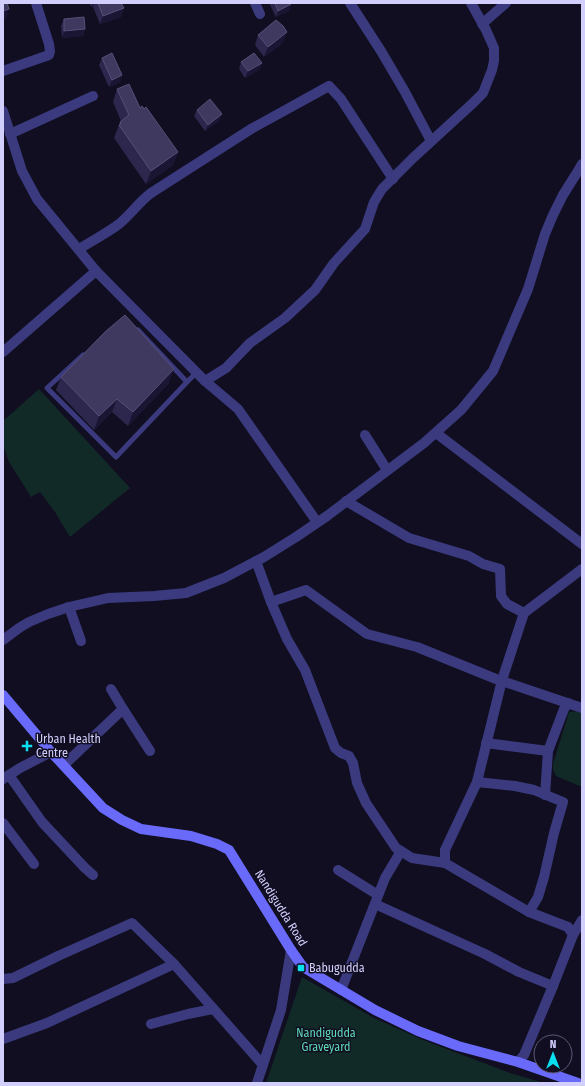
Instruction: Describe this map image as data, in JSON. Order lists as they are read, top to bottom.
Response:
{
  "streets": {
    "street": ["Nandigudda Road"]
  },
  "parks": ["Nandigudda Graveyard"],
  "places": {
    "health": ["Urban Health Centre"],
    "transit": ["Babugudda"]
  },
  "north": "top"
}
